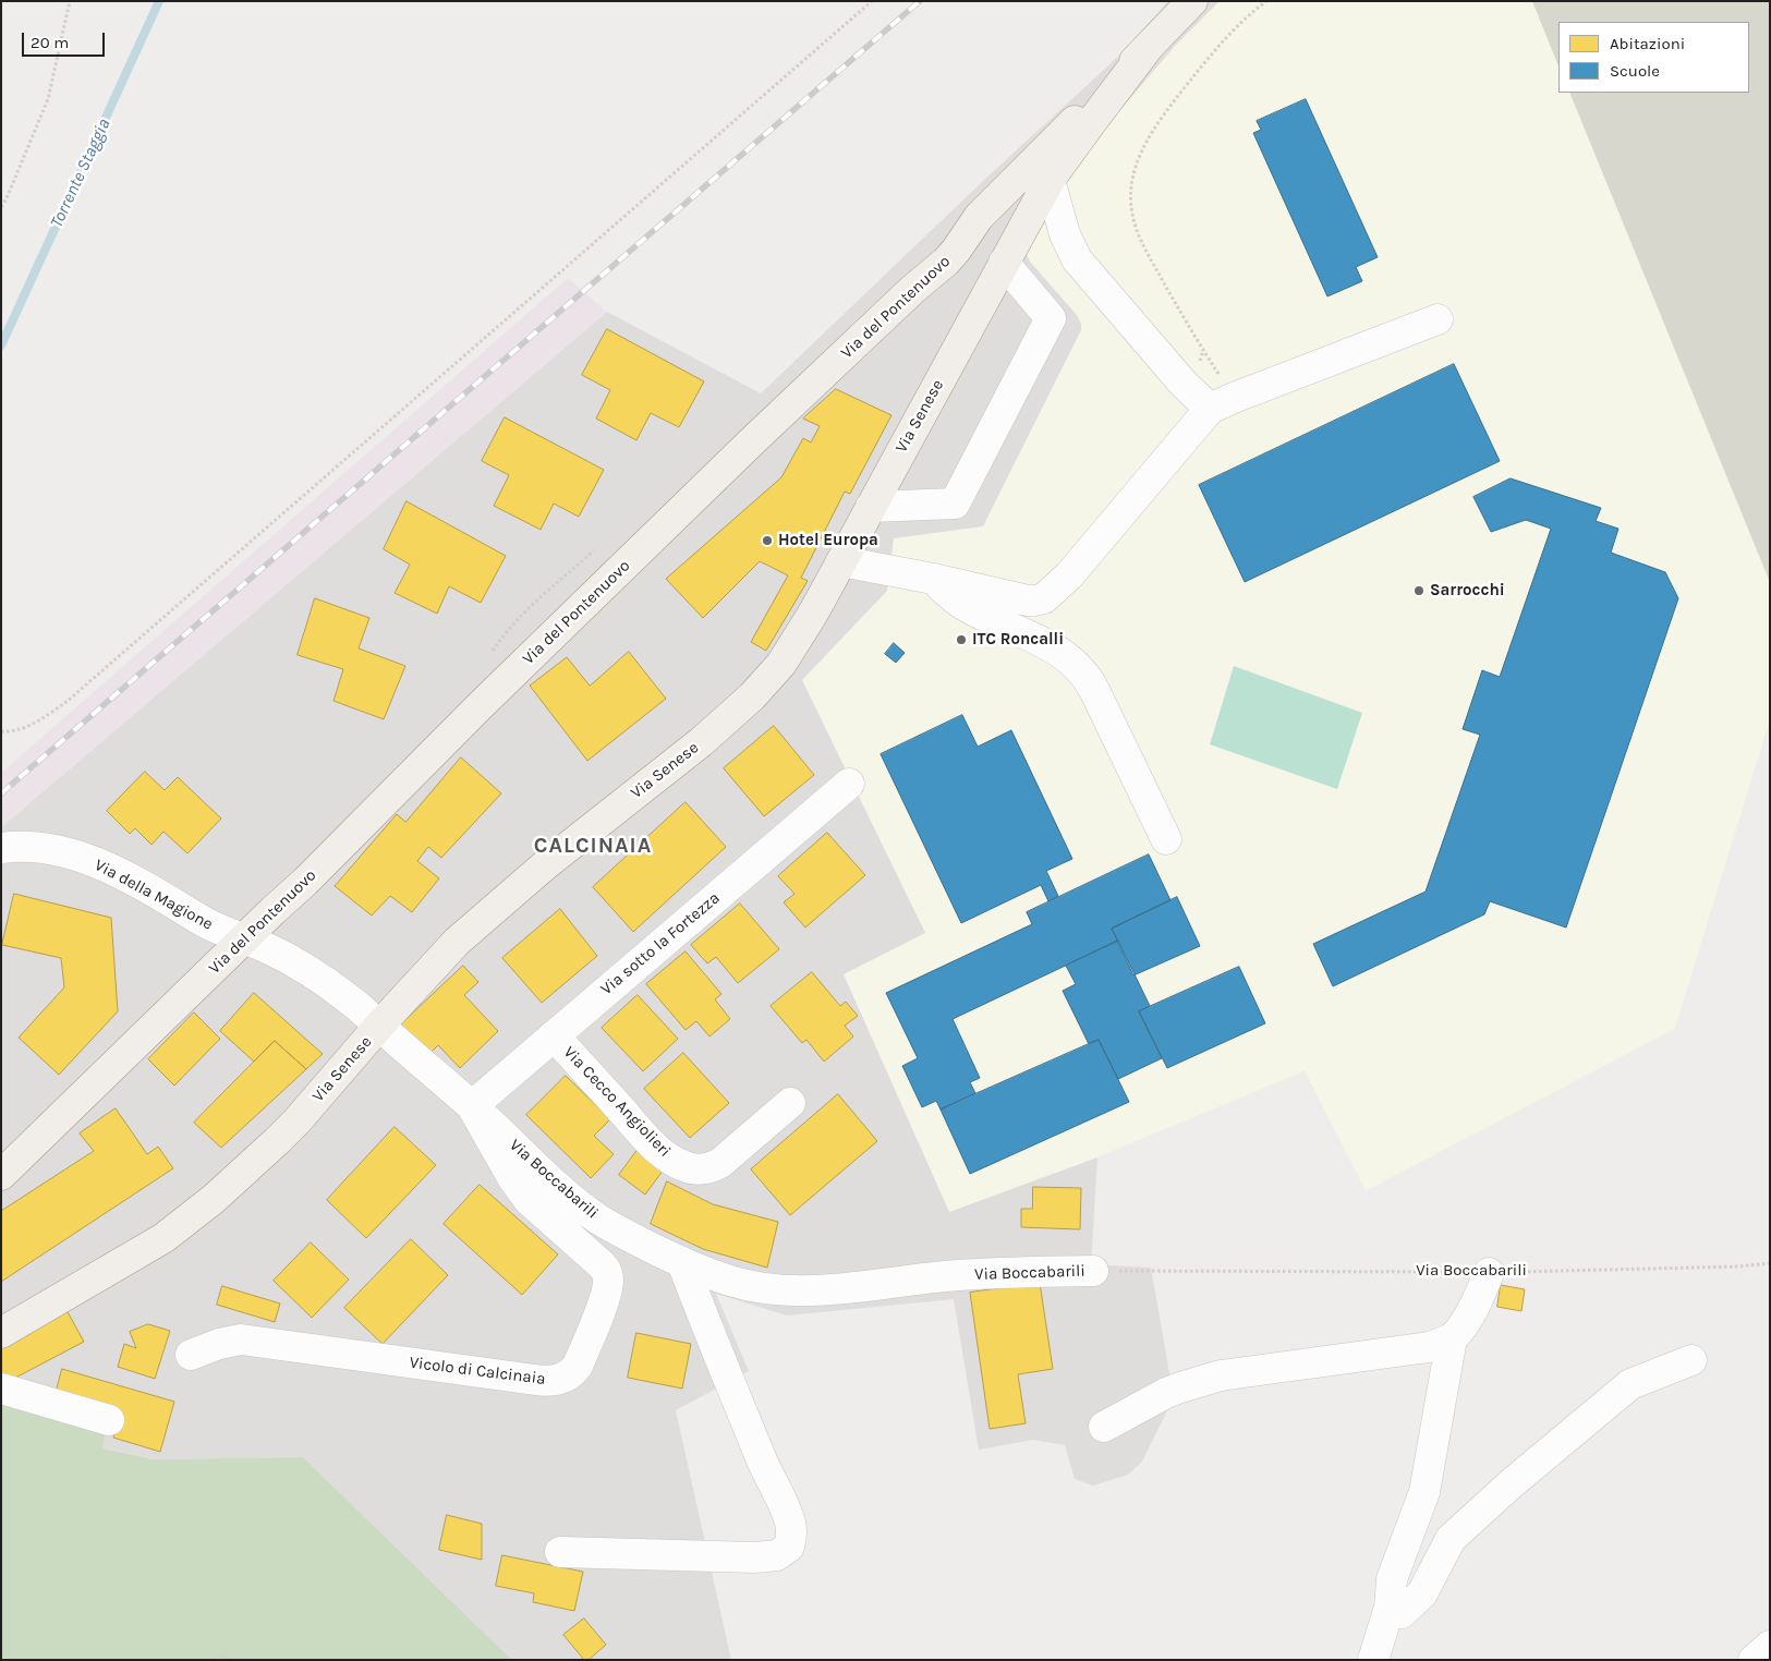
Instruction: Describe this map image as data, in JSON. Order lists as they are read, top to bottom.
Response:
{
  "streets": {
    "main road": ["Via del Pontenuovo", "Via Senese"],
    "street": [
      "Via della Magione",
      "Via sotto la Fortezza",
      "Via Cecco Angiolieri",
      "Via Boccabarili",
      "Vicolo di Calcinaia"
    ]
  },
  "crossings": [
    ["Via del Pontenuovo", "Via Senese"],
    ["Via del Pontenuovo", "Via della Magione"],
    ["Via Senese", "Via della Magione"],
    ["Via Senese", "Via Boccabarili"],
    ["Via della Magione", "Via Boccabarili"],
    ["Via sotto la Fortezza", "Via Cecco Angiolieri"],
    ["Via sotto la Fortezza", "Via Boccabarili"],
    ["Via sotto la Fortezza", "Vicolo di Calcinaia"],
    ["Via Boccabarili", "Vicolo di Calcinaia"]
  ],
  "districts": ["CALCINAIA"],
  "water": ["Torrente Staggia"],
  "places": ["Hotel Europa", "Sarrocchi", "ITC Roncalli"],
  "legend": ["Abitazioni", "Scuole"],
  "scale_bar": "20 m"
}
